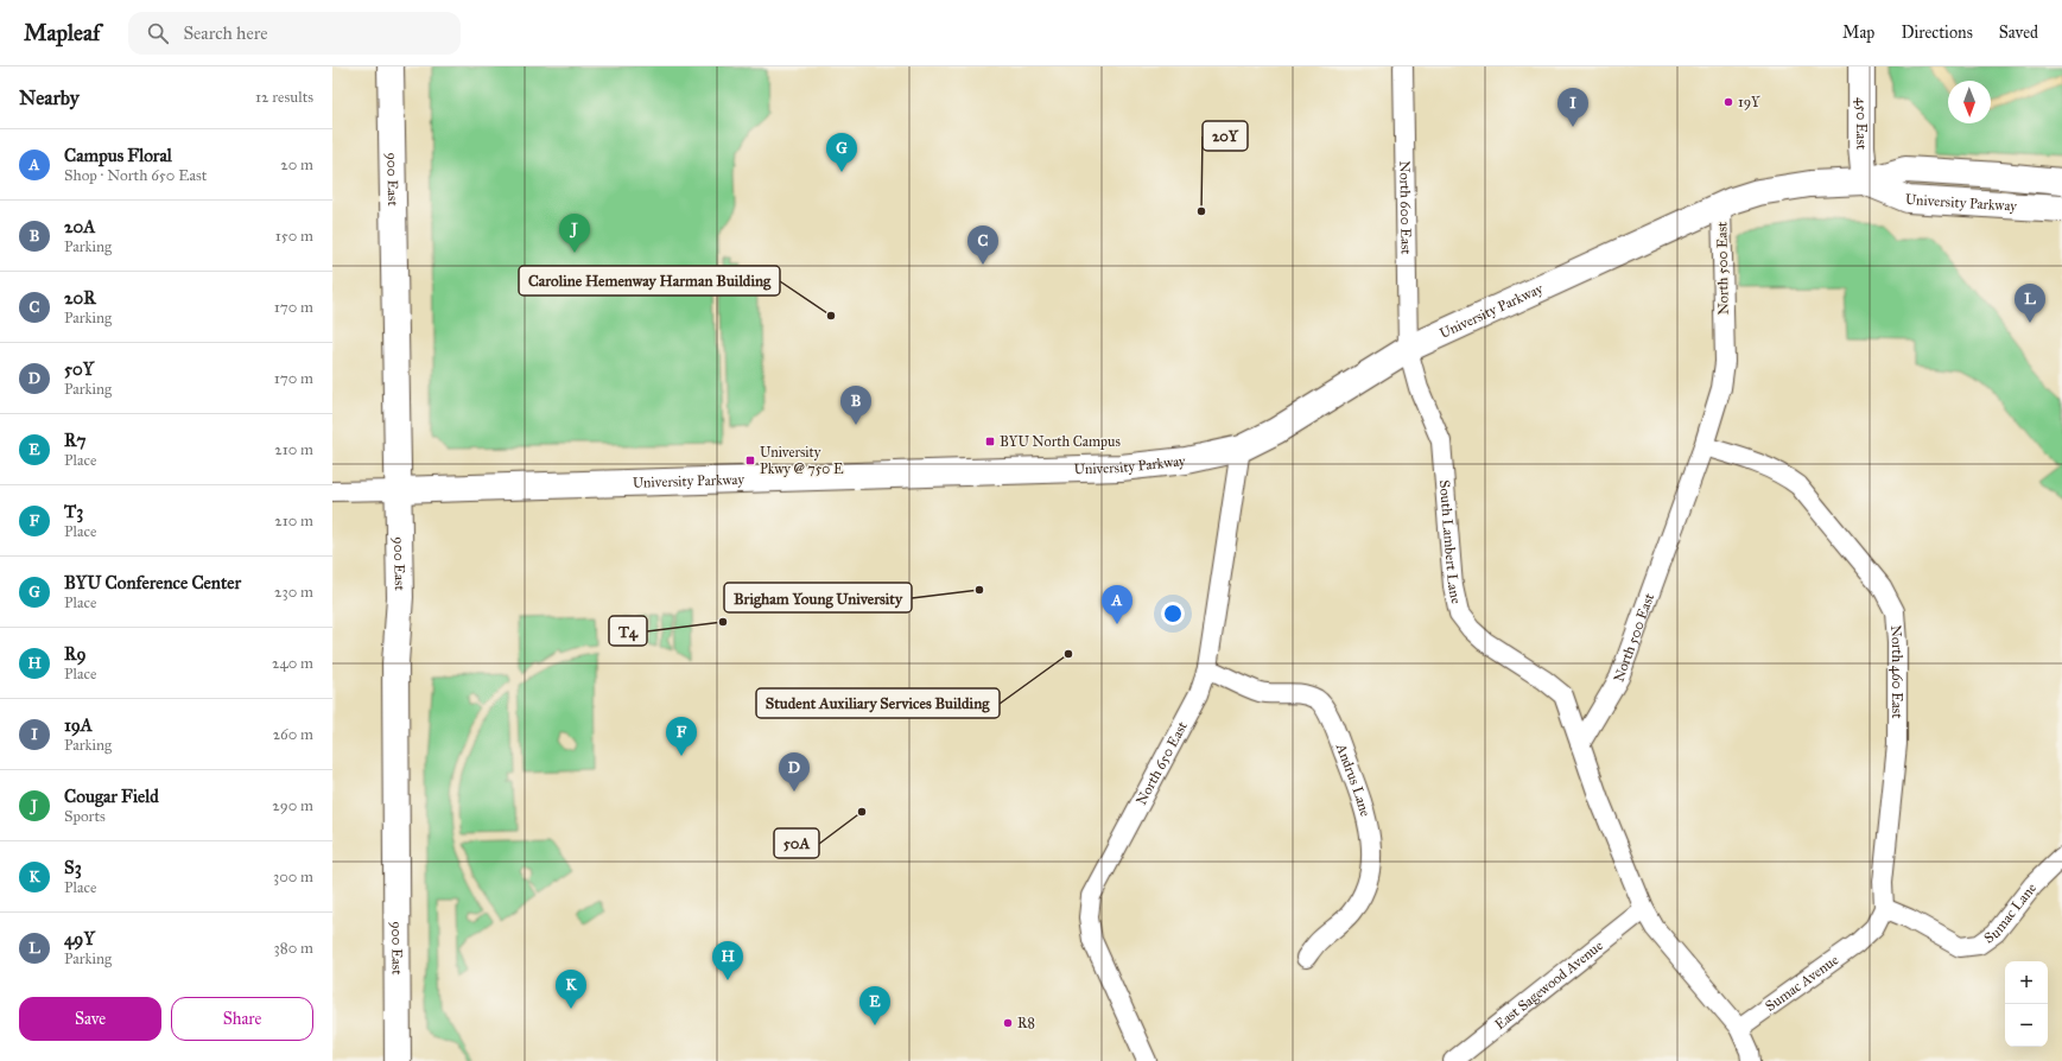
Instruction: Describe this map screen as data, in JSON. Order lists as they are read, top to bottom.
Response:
{
  "streets": {
    "main road": ["450 East", "900 East", "University Parkway"],
    "street": [
      "North 600 East",
      "North 500 East",
      "South Lambert Lane",
      "North 460 East",
      "North 650 East",
      "Andrus Lane",
      "Sumac Lane",
      "Sumac Avenue",
      "East Sagewood Avenue"
    ]
  },
  "crossings": [
    ["450 East", "University Parkway"],
    ["900 East", "University Parkway"],
    ["University Parkway", "North 600 East"],
    ["University Parkway", "North 500 East"],
    ["University Parkway", "South Lambert Lane"],
    ["University Parkway", "North 650 East"],
    ["North 600 East", "South Lambert Lane"],
    ["North 500 East", "South Lambert Lane"],
    ["North 500 East", "North 460 East"],
    ["North 460 East", "Sumac Lane"],
    ["North 460 East", "Sumac Avenue"],
    ["North 650 East", "Andrus Lane"],
    ["Sumac Lane", "Sumac Avenue"]
  ],
  "places": {
    "other": [
      "19Y",
      "20Y",
      "Caroline Hemenway Harman Building",
      "Brigham Young University",
      "T4",
      "Student Auxiliary Services Building",
      "50A",
      "R8"
    ],
    "transit": ["BYU North Campus", "University Pkwy @ 750 E"]
  },
  "north": "bottom",
  "page": {
    "header": "Mapleaf",
    "search": "Search here",
    "nav": ["Map", "Directions", "Saved"],
    "heading": ["Nearby", "12 results"],
    "pins": [
      "I",
      "G",
      "J",
      "C",
      "L",
      "B",
      "A",
      "F",
      "D",
      "H",
      "K",
      "E"
    ],
    "list": [
      {
        "mark": "A",
        "name": "Campus Floral",
        "note": "Shop · North 650 East",
        "value": "20 m"
      },
      {
        "mark": "B",
        "name": "20A",
        "note": "Parking",
        "value": "150 m"
      },
      {
        "mark": "C",
        "name": "20R",
        "note": "Parking",
        "value": "170 m"
      },
      {
        "mark": "D",
        "name": "50Y",
        "note": "Parking",
        "value": "170 m"
      },
      {
        "mark": "E",
        "name": "R7",
        "note": "Place",
        "value": "210 m"
      },
      {
        "mark": "F",
        "name": "T3",
        "note": "Place",
        "value": "210 m"
      },
      {
        "mark": "G",
        "name": "BYU Conference Center",
        "note": "Place",
        "value": "230 m"
      },
      {
        "mark": "H",
        "name": "R9",
        "note": "Place",
        "value": "240 m"
      },
      {
        "mark": "I",
        "name": "19A",
        "note": "Parking",
        "value": "260 m"
      },
      {
        "mark": "J",
        "name": "Cougar Field",
        "note": "Sports",
        "value": "290 m"
      },
      {
        "mark": "K",
        "name": "S3",
        "note": "Place",
        "value": "300 m"
      },
      {
        "mark": "L",
        "name": "49Y",
        "note": "Parking",
        "value": "380 m"
      }
    ],
    "map_buttons": ["+", "−"],
    "buttons": ["Save", "Share"]
  }
}
